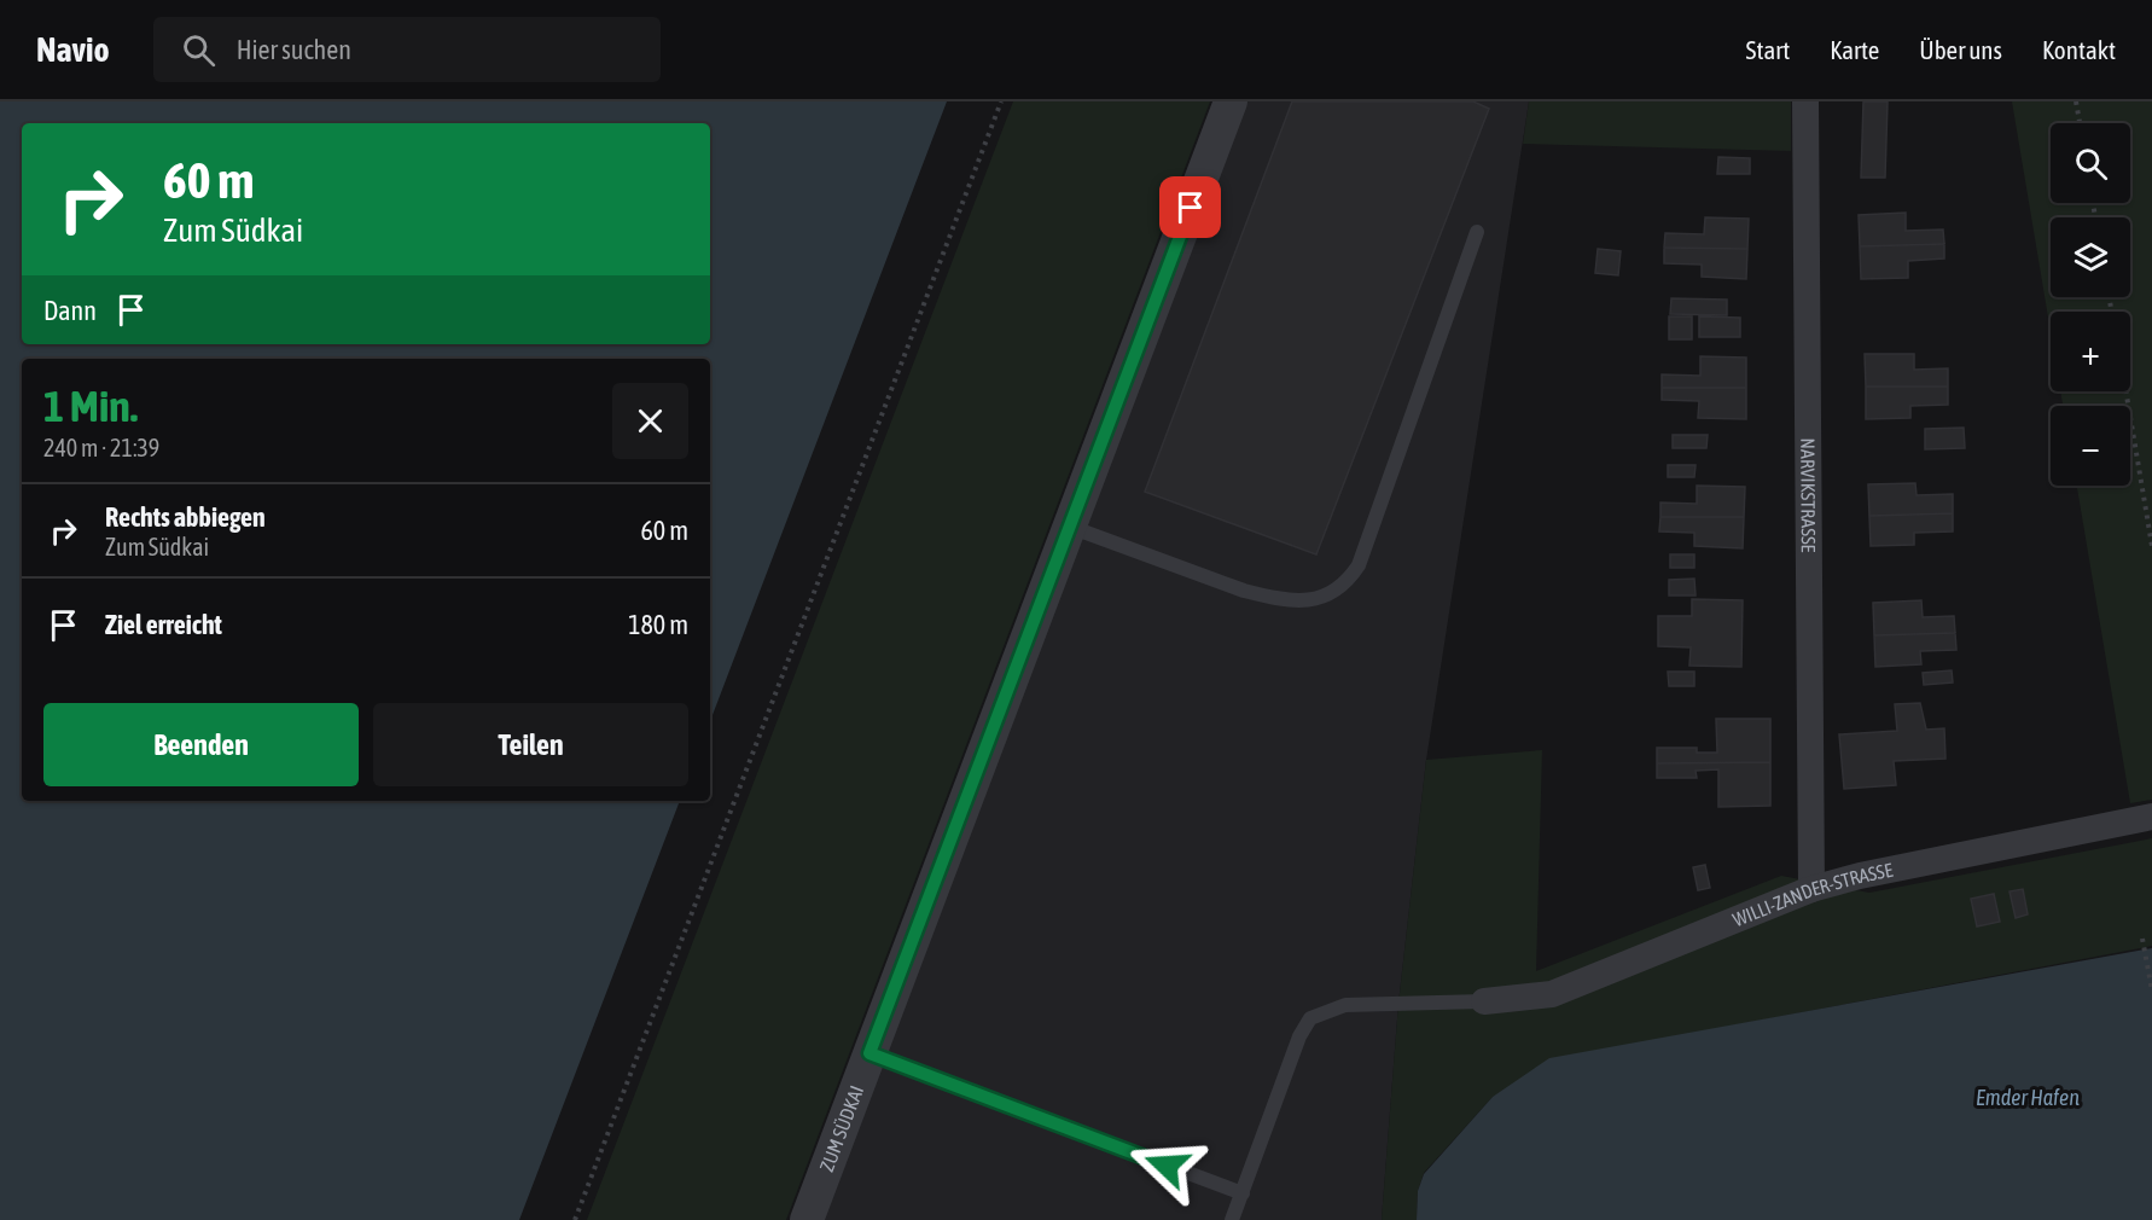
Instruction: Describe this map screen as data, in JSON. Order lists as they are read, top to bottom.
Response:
{
  "streets": {
    "street": ["NARVIKSTRASSE", "WILLI-ZANDER-STRASSE", "ZUM SÜDKAI"]
  },
  "crossings": [
    ["NARVIKSTRASSE", "WILLI-ZANDER-STRASSE"]
  ],
  "water": ["Emder Hafen"],
  "page": {
    "header": "Navio",
    "search": "Hier suchen",
    "nav": [
      "Start",
      "Karte",
      "Über uns",
      "Kontakt"
    ],
    "map_buttons": ["+", "−"],
    "turn": ["60 m", "Zum Südkai"],
    "then": "Dann",
    "heading": ["1 Min.", "240 m · 21:39"],
    "list": [
      {
        "name": "Rechts abbiegen",
        "note": "Zum Südkai",
        "value": "60 m"
      },
      {
        "name": "Ziel erreicht",
        "value": "180 m"
      }
    ],
    "buttons": ["Beenden", "Teilen"]
  }
}
